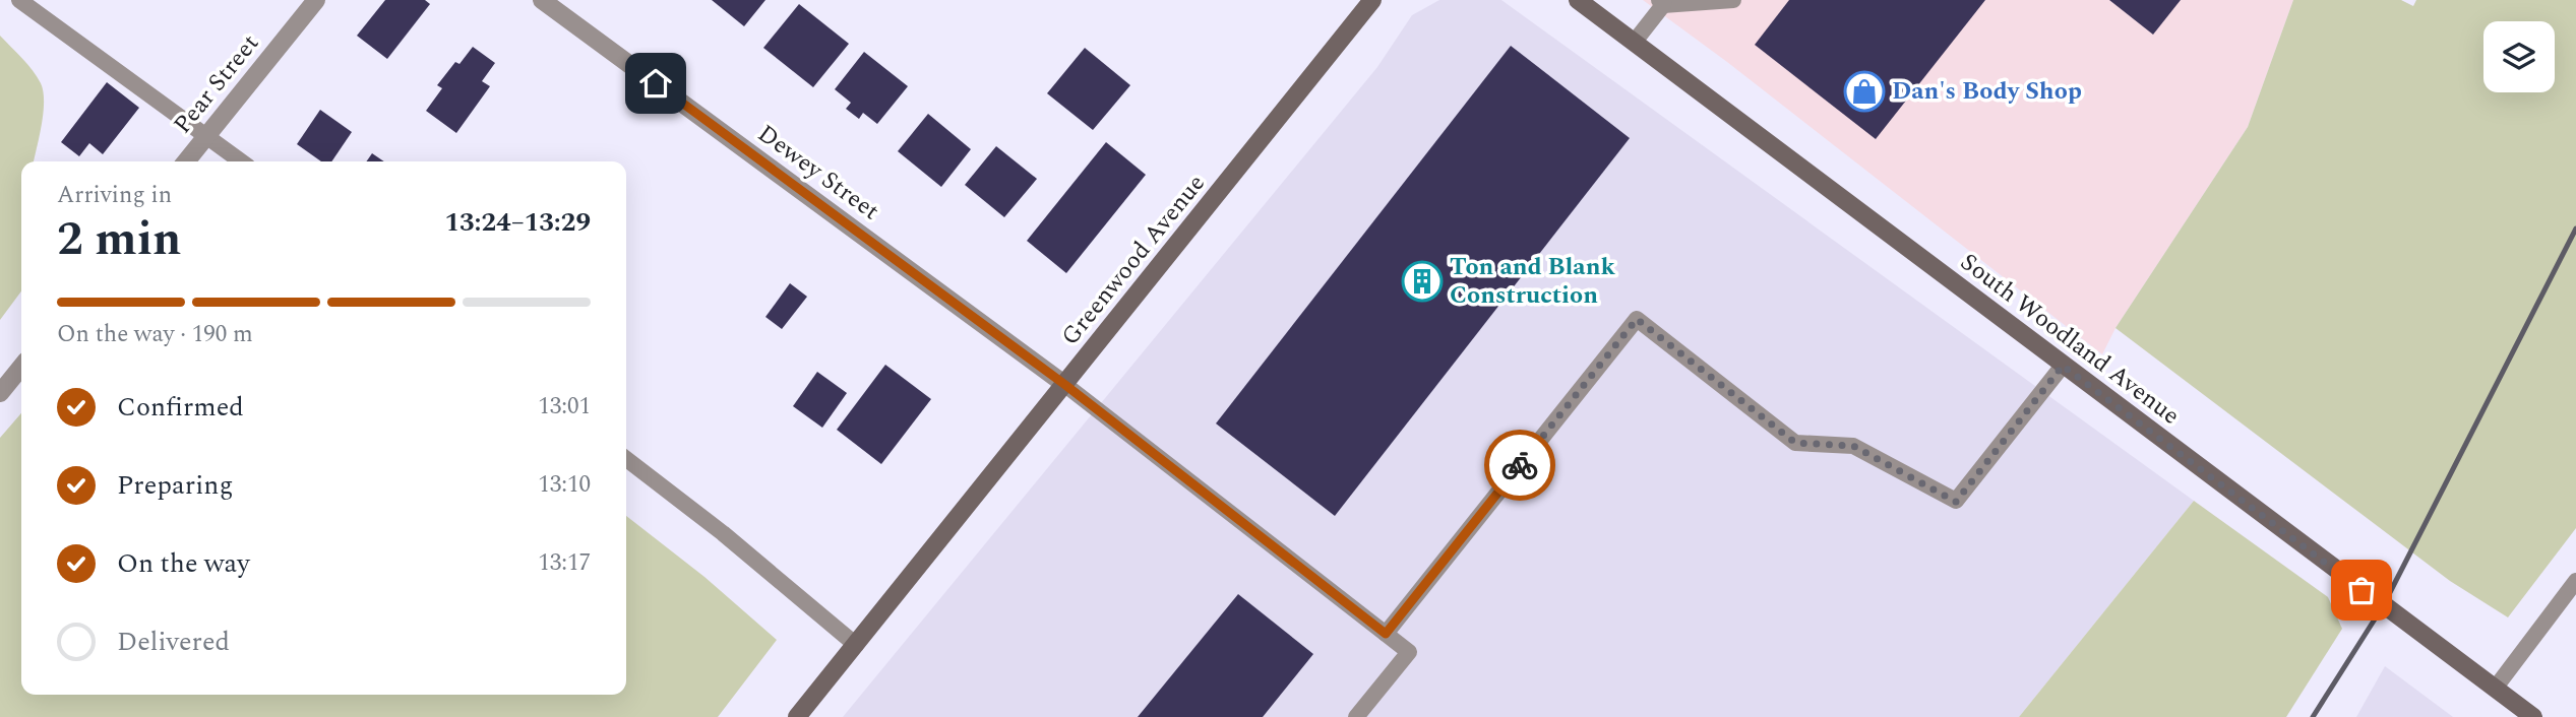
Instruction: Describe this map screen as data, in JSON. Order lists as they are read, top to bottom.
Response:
{
  "streets": {
    "street": [
      "Pear Street",
      "Dewey Street",
      "Greenwood Avenue",
      "South Woodland Avenue"
    ]
  },
  "crossings": [
    ["Dewey Street", "Greenwood Avenue"]
  ],
  "places": {
    "shop": ["Dan's Body Shop"],
    "building": ["Ton and Blank Construction"]
  },
  "page": {
    "heading": ["2 min", "Arriving in", "13:24–13:29"],
    "bar": "On the way · 190 m",
    "list": [
      ["Confirmed", "13:01"],
      ["Preparing", "13:10"],
      ["On the way", "13:17"],
      "Delivered"
    ]
  }
}
